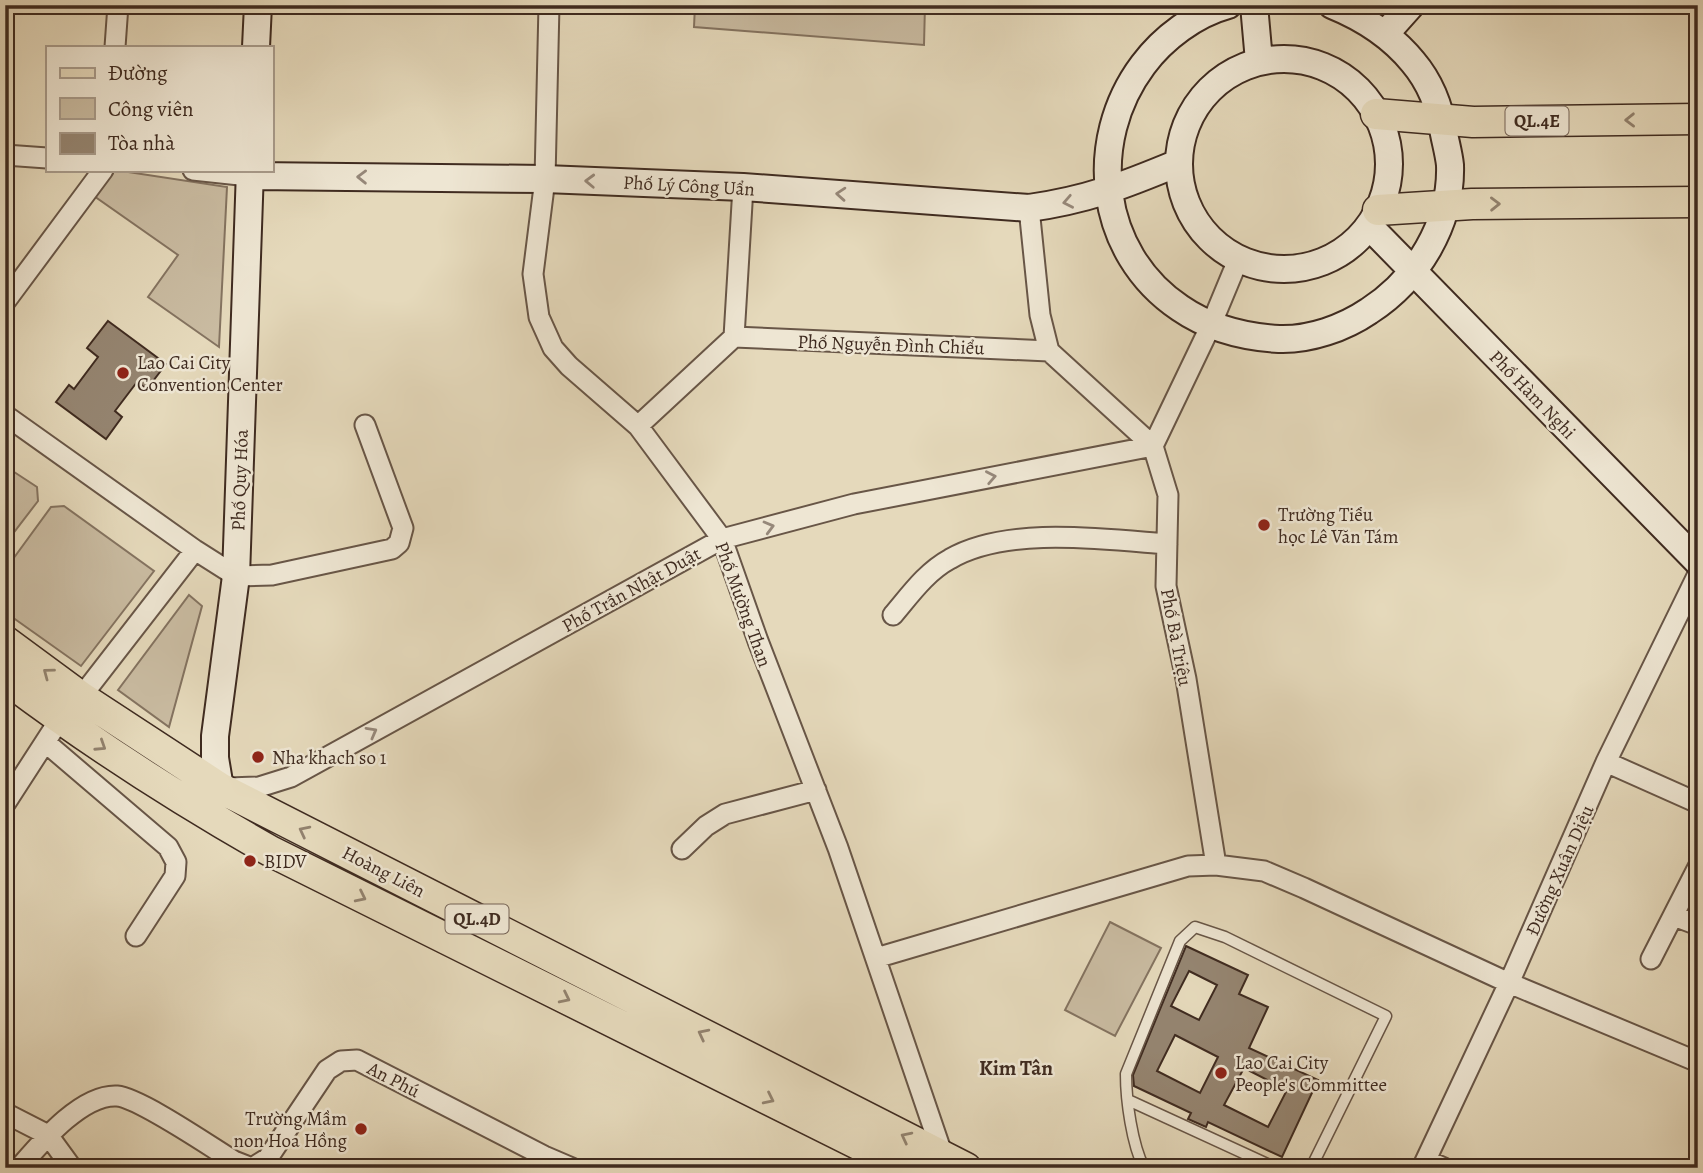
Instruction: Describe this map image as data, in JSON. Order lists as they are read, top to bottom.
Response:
{
  "streets": {
    "main road": [
      "QL.4E",
      "Phố Lý Công Uẩn",
      "Phố Hàm Nghi",
      "Phố Quy Hóa",
      "Hoàng Liên",
      "QL.4D"
    ],
    "street": [
      "Phố Nguyễn Đình Chiểu",
      "Phố Trần Nhật Duật",
      "Phố Mường Than",
      "Phố Bà Triệu",
      "Đường Xuân Diệu",
      "An Phú"
    ]
  },
  "crossings": [
    ["QL.4E", "Phố Lý Công Uẩn"],
    ["QL.4E", "Phố Hàm Nghi"],
    ["Phố Lý Công Uẩn", "Phố Hàm Nghi"],
    ["Phố Lý Công Uẩn", "Phố Quy Hóa"],
    ["Phố Lý Công Uẩn", "Phố Mường Than"],
    ["Phố Quy Hóa", "Phố Trần Nhật Duật"],
    ["Phố Quy Hóa", "Hoàng Liên"],
    ["Phố Trần Nhật Duật", "Phố Mường Than"],
    ["Phố Trần Nhật Duật", "Phố Bà Triệu"],
    ["Phố Trần Nhật Duật", "Hoàng Liên"],
    ["Phố Mường Than", "Hoàng Liên"]
  ],
  "one_way": ["Phố Lý Công Uẩn"],
  "districts": ["Kim Tân"],
  "places": [
    "Lao Cai City Convention Center",
    "Trường Tiểu học Lê Văn Tám",
    "Nha khach so 1",
    "BIDV",
    "Lao Cai City People's Committee",
    "Trường Mầm non Hoa Hồng"
  ],
  "legend": ["Đường", "Công viên", "Tòa nhà"]
}
